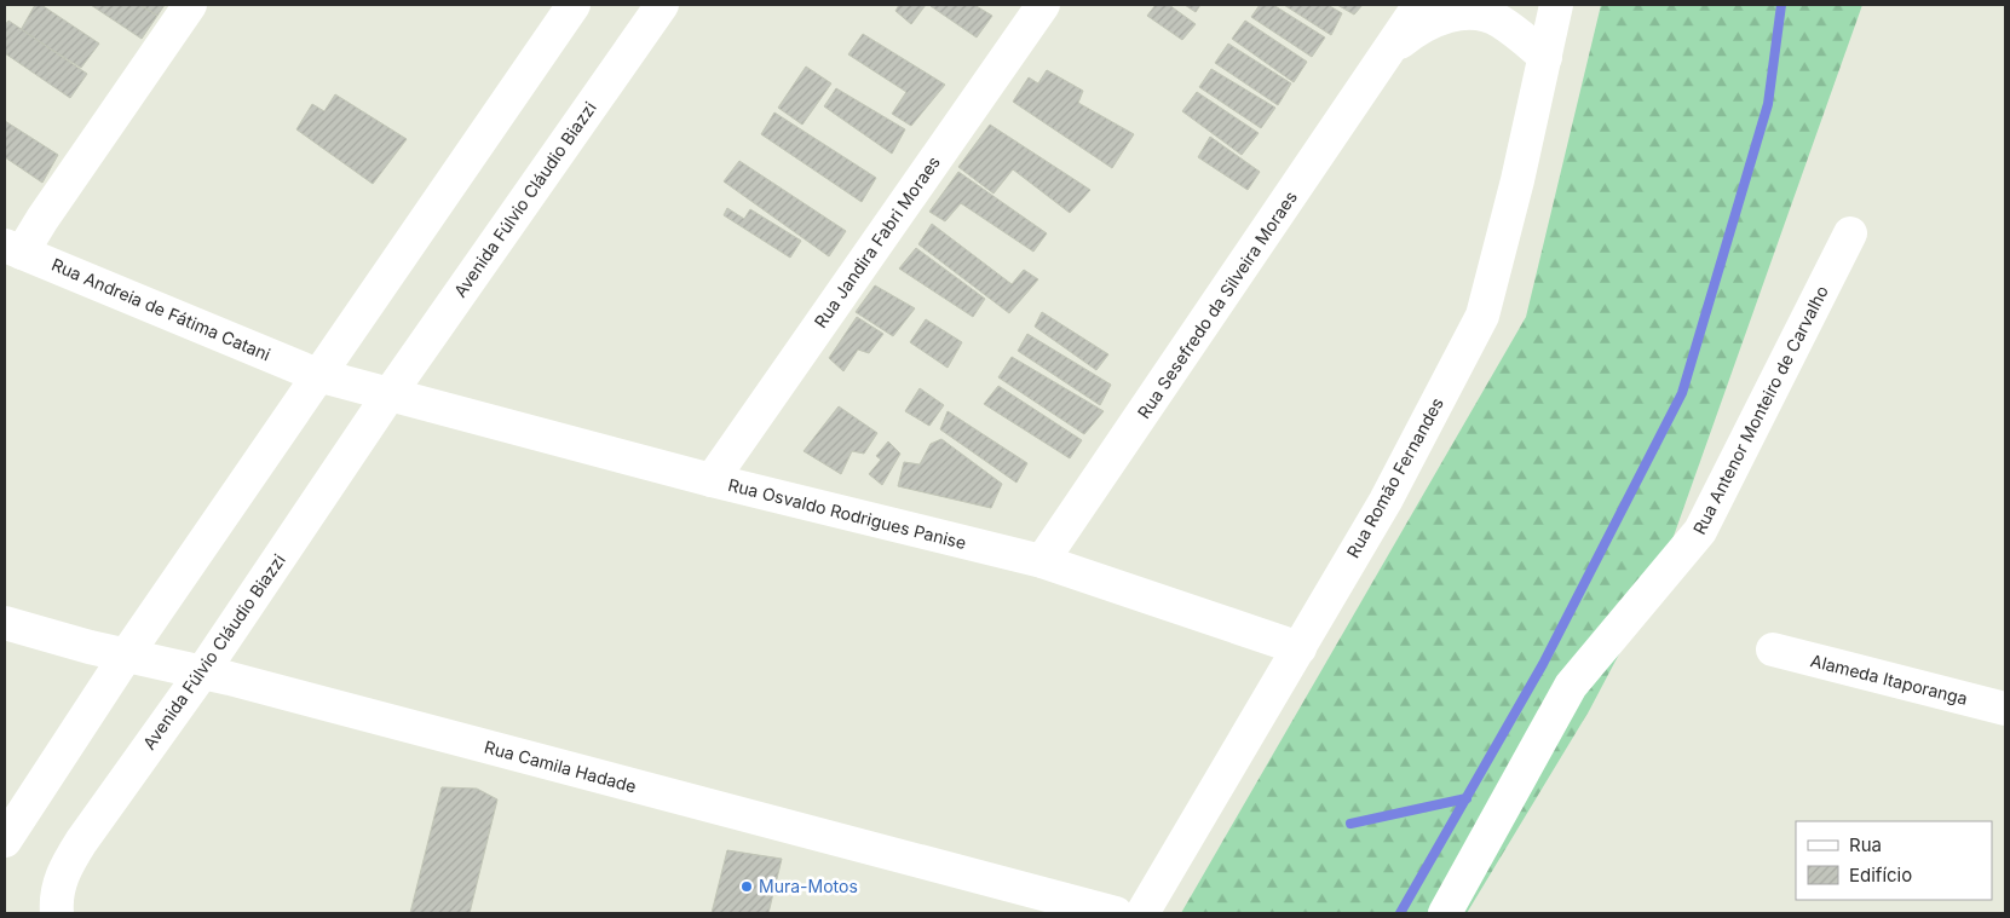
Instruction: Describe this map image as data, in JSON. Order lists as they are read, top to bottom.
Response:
{
  "streets": {
    "street": [
      "Avenida Fúlvio Cláudio Biazzi",
      "Rua Jandira Fabri Moraes",
      "Rua Sesefredo da Silveira Moraes",
      "Rua Andreia de Fátima Catani",
      "Rua Antenor Monteiro de Carvalho",
      "Rua Romão Fernandes",
      "Rua Osvaldo Rodrigues Panise",
      "Alameda Itaporanga",
      "Rua Camila Hadade"
    ]
  },
  "crossings": [
    ["Avenida Fúlvio Cláudio Biazzi", "Rua Osvaldo Rodrigues Panise"],
    ["Avenida Fúlvio Cláudio Biazzi", "Rua Camila Hadade"],
    ["Rua Jandira Fabri Moraes", "Rua Osvaldo Rodrigues Panise"],
    ["Rua Sesefredo da Silveira Moraes", "Rua Osvaldo Rodrigues Panise"],
    ["Rua Romão Fernandes", "Rua Osvaldo Rodrigues Panise"]
  ],
  "places": ["Mura-Motos"],
  "legend": ["Rua", "Edifício"]
}
